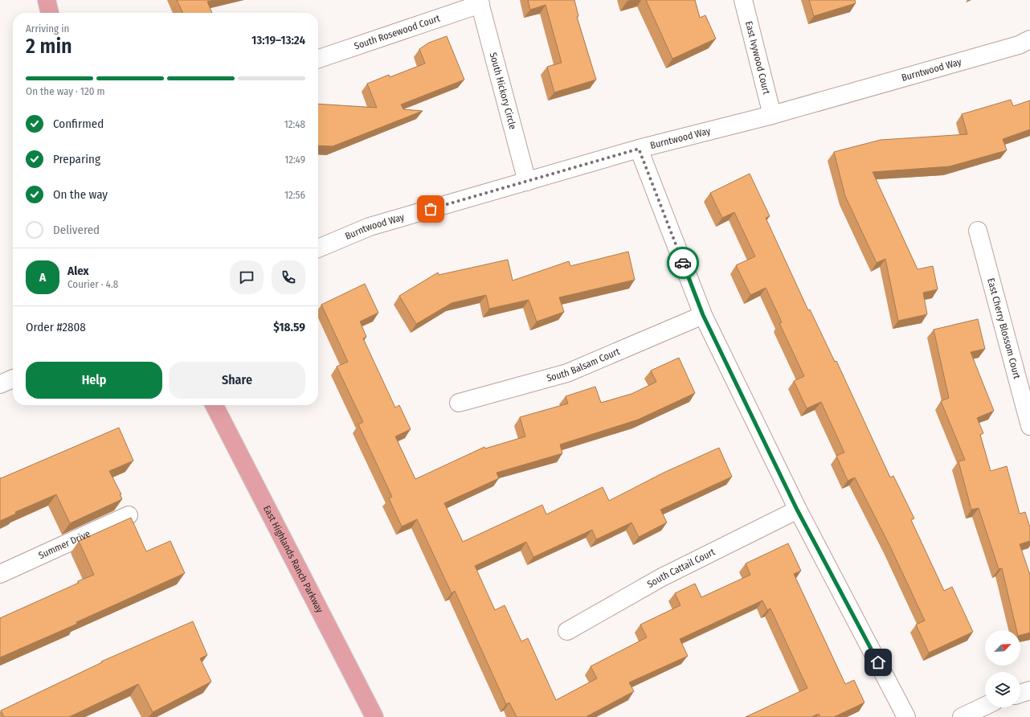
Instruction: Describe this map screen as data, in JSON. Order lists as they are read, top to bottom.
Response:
{
  "streets": {
    "main road": ["East Highlands Ranch Parkway"],
    "street": [
      "South Rosewood Court",
      "East Ivywood Court",
      "Burntwood Way",
      "South Hickory Circle",
      "East Cherry Blossom Court",
      "South Balsam Court",
      "Summer Drive",
      "South Cattail Court"
    ]
  },
  "crossings": [
    ["South Rosewood Court", "South Hickory Circle"],
    ["East Ivywood Court", "Burntwood Way"],
    ["Burntwood Way", "South Hickory Circle"]
  ],
  "north": "top right",
  "page": {
    "heading": ["2 min", "Arriving in", "13:19–13:24"],
    "panel": [
      "Alex",
      "Courier · 4.8",
      "Order #2808",
      "$18.59"
    ],
    "bar": "On the way · 120 m",
    "list": [
      ["Confirmed", "12:48"],
      ["Preparing", "12:49"],
      ["On the way", "12:56"],
      "Delivered"
    ],
    "round": "A",
    "buttons": ["Help", "Share"]
  }
}
